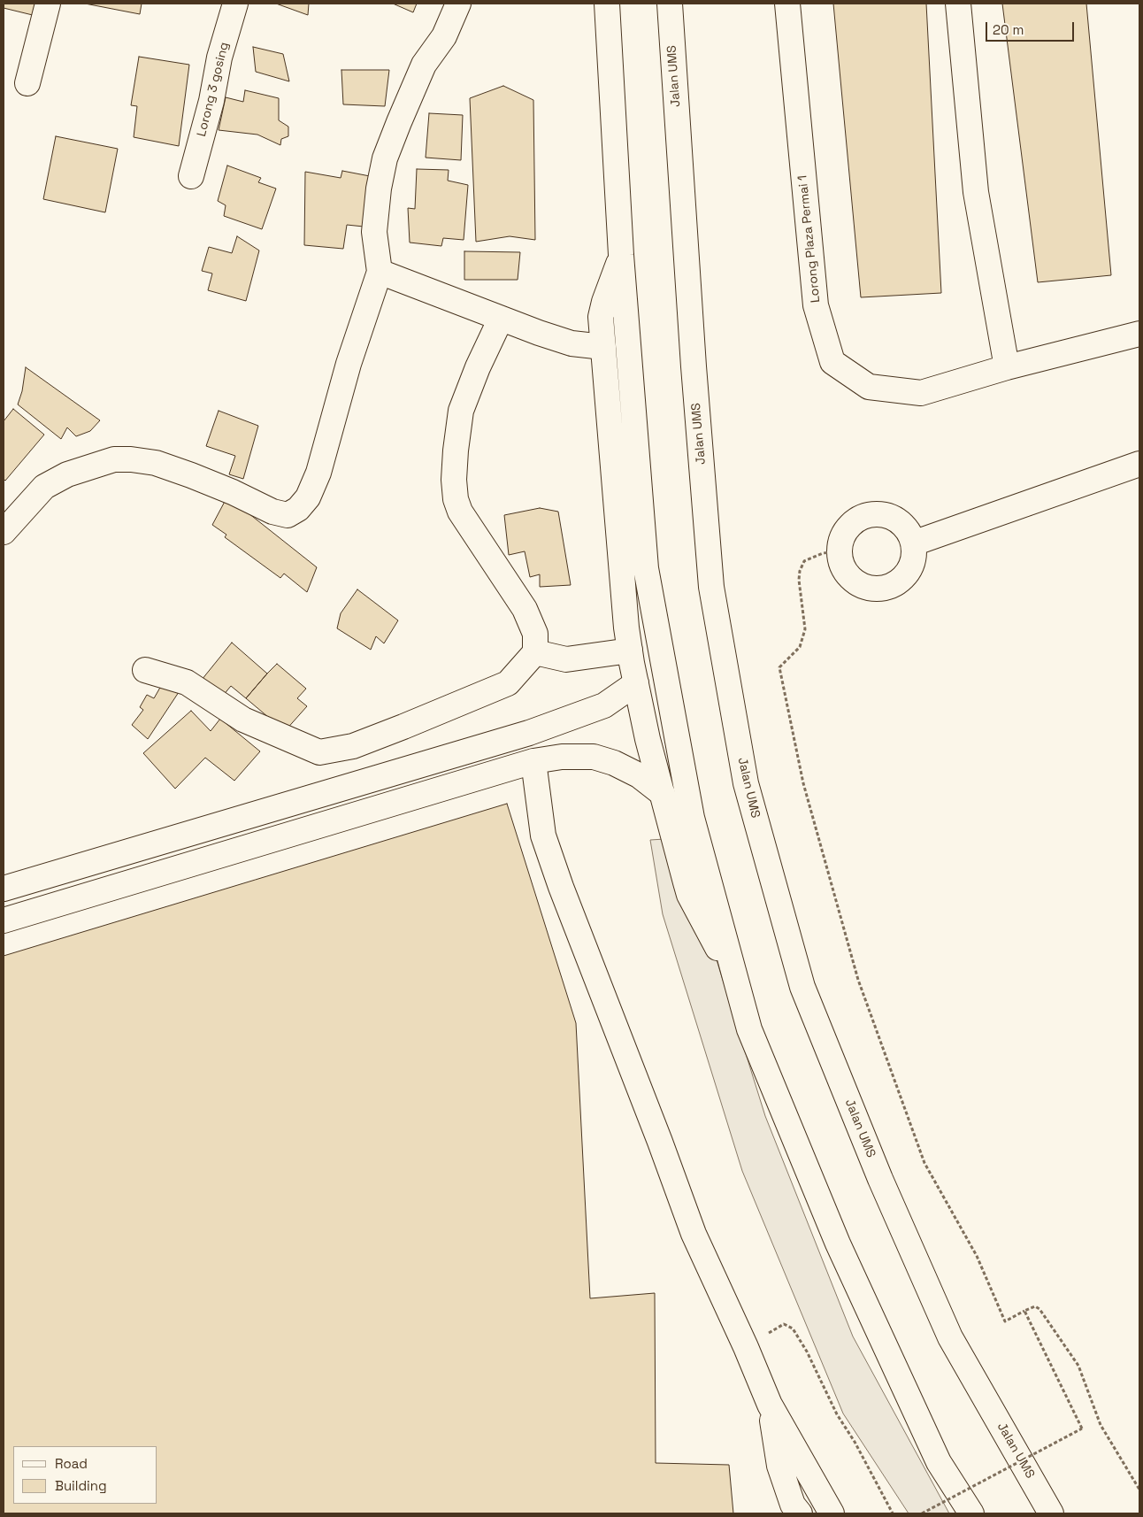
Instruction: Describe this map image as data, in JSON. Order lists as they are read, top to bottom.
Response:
{
  "streets": {
    "main road": ["Jalan UMS", "Lorong 3 gosing", "Lorong Plaza Permai 1"]
  },
  "legend": ["Road", "Building"],
  "scale_bar": "20 m"
}
